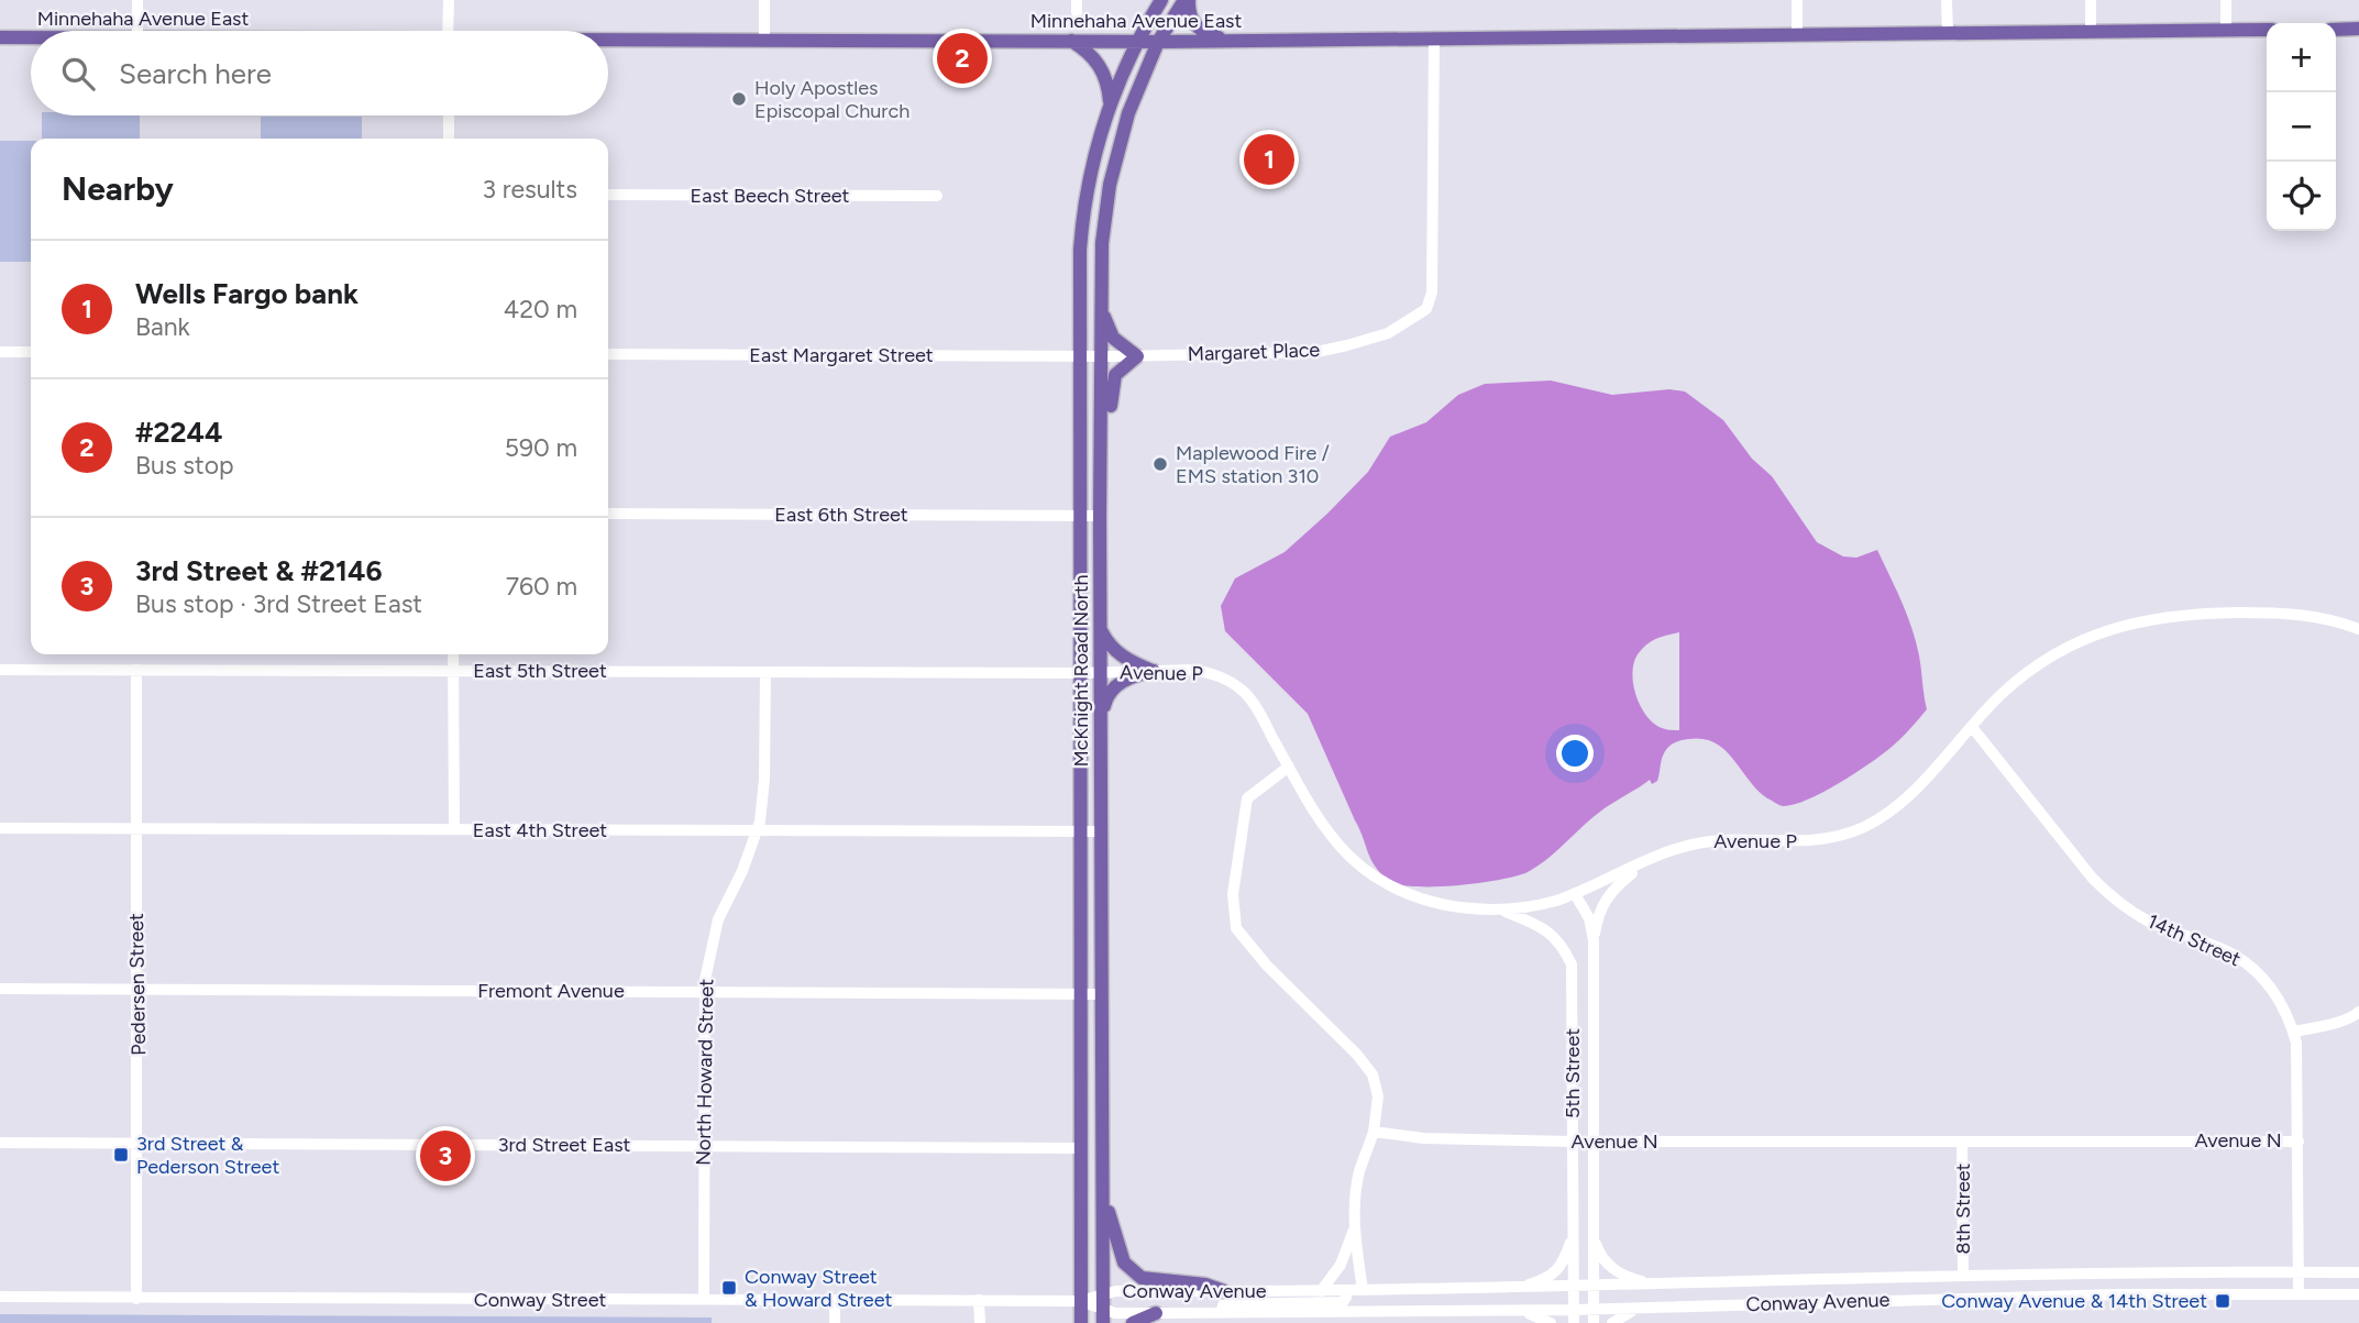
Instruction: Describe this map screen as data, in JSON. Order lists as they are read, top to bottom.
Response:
{
  "streets": {
    "main road": ["Minnehaha Avenue East", "McKnight Road North"],
    "street": [
      "East Beech Street",
      "Margaret Place",
      "East Margaret Street",
      "East 6th Street",
      "East 5th Street",
      "Avenue P",
      "East 4th Street",
      "14th Street",
      "Pedersen Street",
      "Fremont Avenue",
      "North Howard Street",
      "5th Street",
      "Avenue N",
      "3rd Street East",
      "8th Street",
      "Conway Avenue",
      "Conway Street"
    ]
  },
  "crossings": [
    ["Minnehaha Avenue East", "Margaret Place"],
    ["Minnehaha Avenue East", "McKnight Road North"],
    ["Margaret Place", "East Margaret Street"],
    ["Margaret Place", "McKnight Road North"],
    ["East Margaret Street", "McKnight Road North"],
    ["East 6th Street", "McKnight Road North"],
    ["East 5th Street", "McKnight Road North"],
    ["East 5th Street", "Avenue P"],
    ["East 5th Street", "Pedersen Street"],
    ["East 5th Street", "North Howard Street"],
    ["McKnight Road North", "Avenue P"],
    ["McKnight Road North", "East 4th Street"],
    ["McKnight Road North", "Fremont Avenue"],
    ["McKnight Road North", "3rd Street East"],
    ["McKnight Road North", "Conway Avenue"],
    ["McKnight Road North", "Conway Street"],
    ["Avenue P", "14th Street"],
    ["Avenue P", "5th Street"],
    ["East 4th Street", "Pedersen Street"],
    ["East 4th Street", "North Howard Street"],
    ["14th Street", "Avenue N"],
    ["14th Street", "Conway Avenue"],
    ["Pedersen Street", "Fremont Avenue"],
    ["Pedersen Street", "3rd Street East"],
    ["Pedersen Street", "Conway Street"],
    ["Fremont Avenue", "North Howard Street"],
    ["North Howard Street", "3rd Street East"],
    ["North Howard Street", "Conway Street"],
    ["5th Street", "Avenue N"],
    ["5th Street", "Conway Avenue"],
    ["Avenue N", "8th Street"],
    ["8th Street", "Conway Avenue"],
    ["Conway Avenue", "Conway Street"]
  ],
  "places": {
    "other": ["Holy Apostles Episcopal Church", "Maplewood Fire / EMS station 310"],
    "transit": ["3rd Street & Pederson Street", "Conway Street & Howard Street", "Conway Avenue & 14th Street"]
  },
  "page": {
    "map_buttons": ["+", "−"],
    "pins": ["2", "1", "3"],
    "search": "Search here",
    "heading": ["Nearby", "3 results"],
    "list": [
      {
        "mark": "1",
        "name": "Wells Fargo bank",
        "note": "Bank",
        "value": "420 m"
      },
      {
        "mark": "2",
        "name": "#2244",
        "note": "Bus stop",
        "value": "590 m"
      },
      {
        "mark": "3",
        "name": "3rd Street & #2146",
        "note": "Bus stop · 3rd Street East",
        "value": "760 m"
      }
    ]
  }
}
